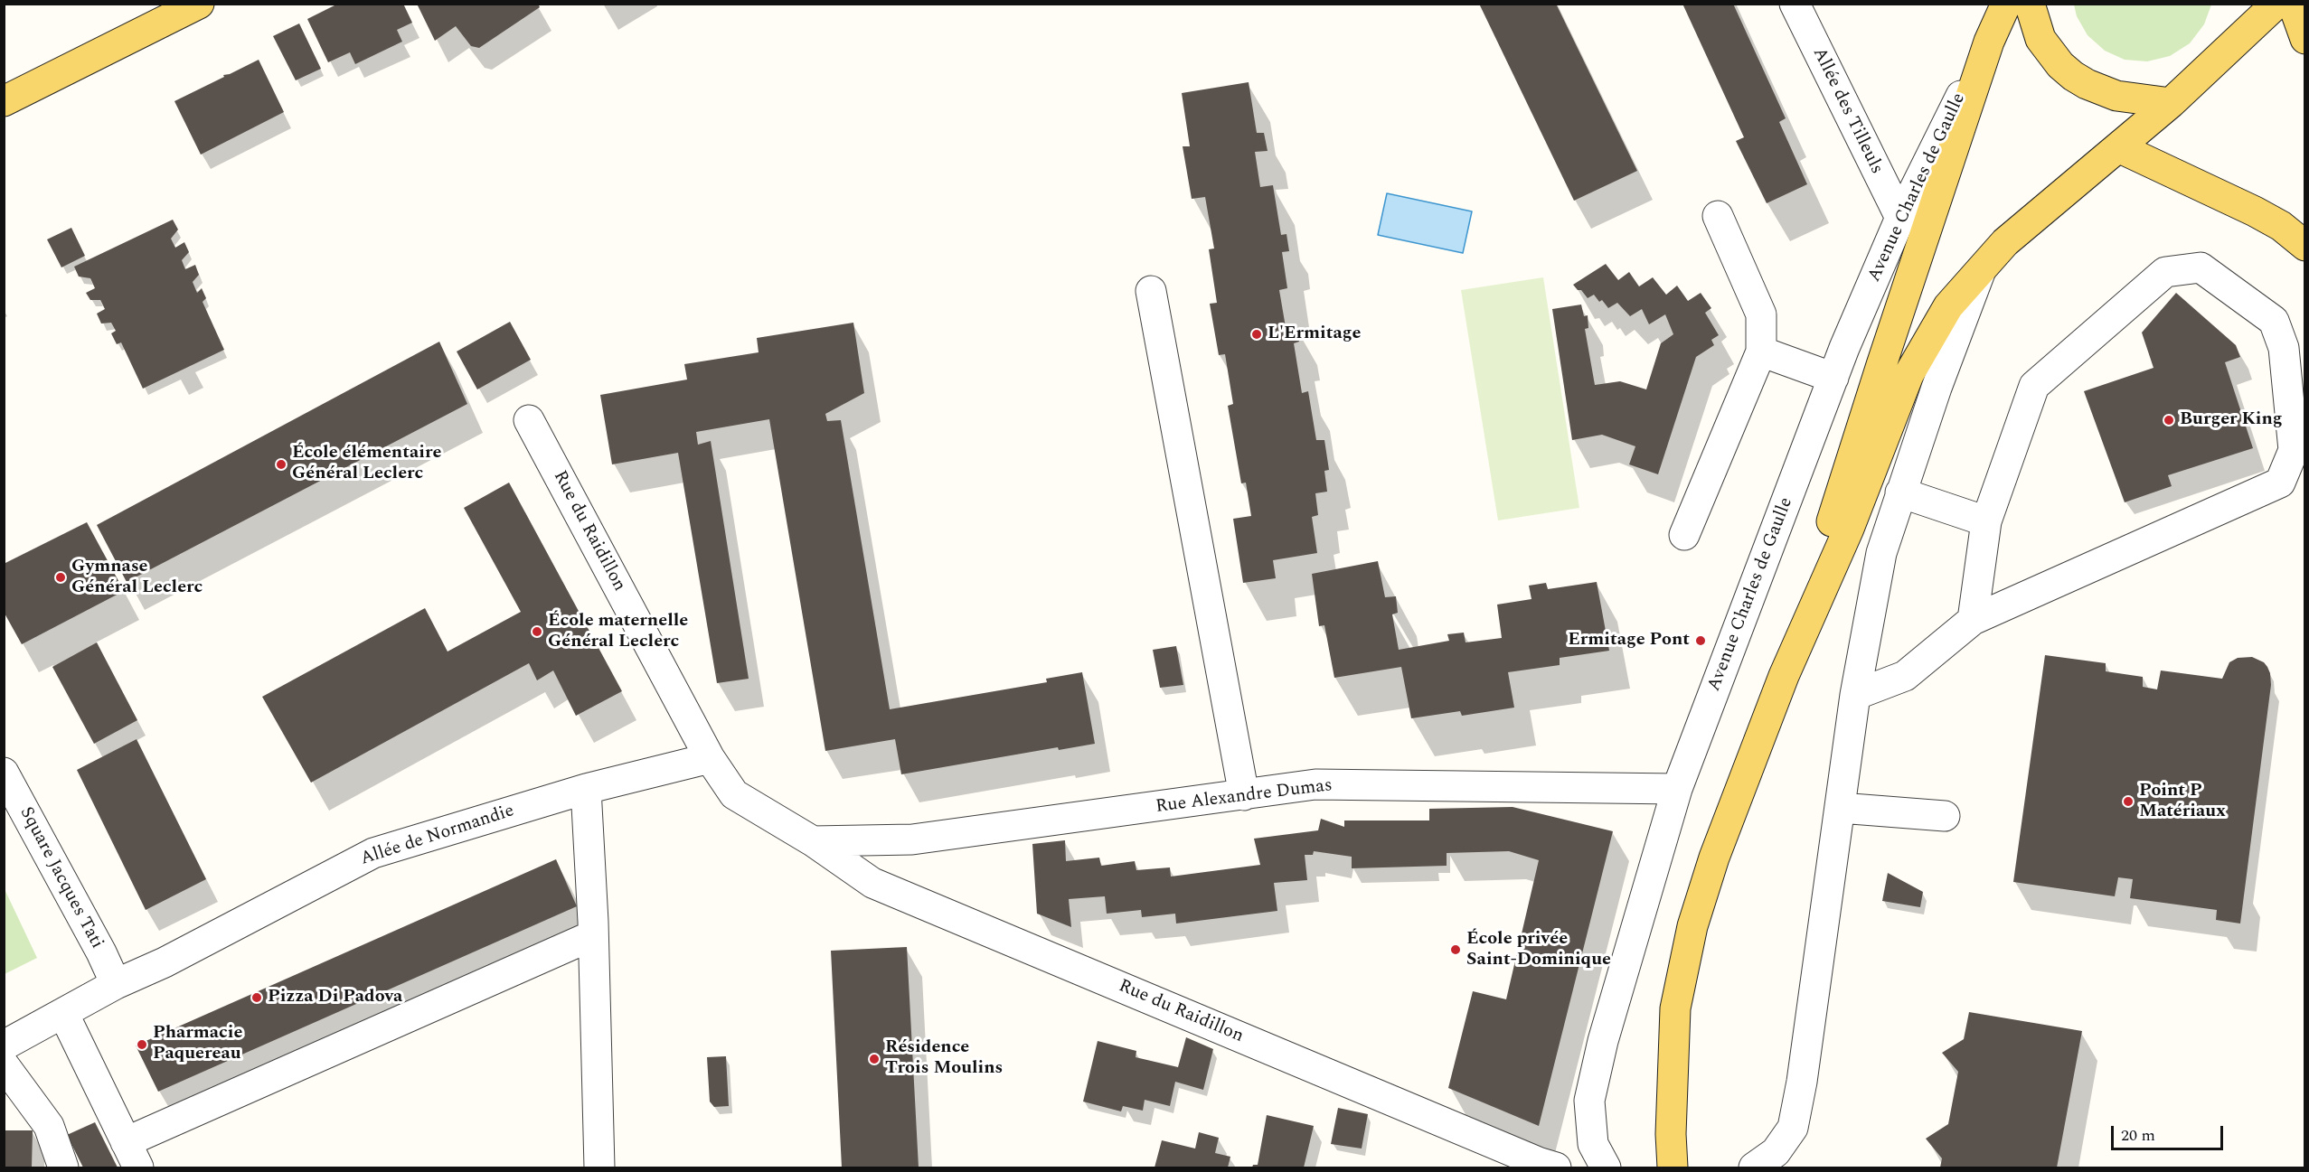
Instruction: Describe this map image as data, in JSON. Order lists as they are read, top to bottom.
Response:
{
  "streets": {
    "street": [
      "Allée des Tilleuls",
      "Avenue Charles de Gaulle",
      "Rue du Raidillon",
      "Rue Alexandre Dumas",
      "Allée de Normandie",
      "Square Jacques Tati"
    ]
  },
  "crossings": [
    ["Allée des Tilleuls", "Avenue Charles de Gaulle"],
    ["Avenue Charles de Gaulle", "Rue Alexandre Dumas"],
    ["Rue du Raidillon", "Rue Alexandre Dumas"],
    ["Rue du Raidillon", "Allée de Normandie"],
    ["Allée de Normandie", "Square Jacques Tati"]
  ],
  "places": [
    "L'Ermitage",
    "Burger King",
    "École élémentaire Général Leclerc",
    "Gymnase Général Leclerc",
    "École maternelle Général Leclerc",
    "Ermitage Pont",
    "Point P Matériaux",
    "École privée Saint-Dominique",
    "Pizza Di Padova",
    "Pharmacie Paquereau",
    "Résidence Trois Moulins"
  ],
  "scale_bar": "20 m"
}
